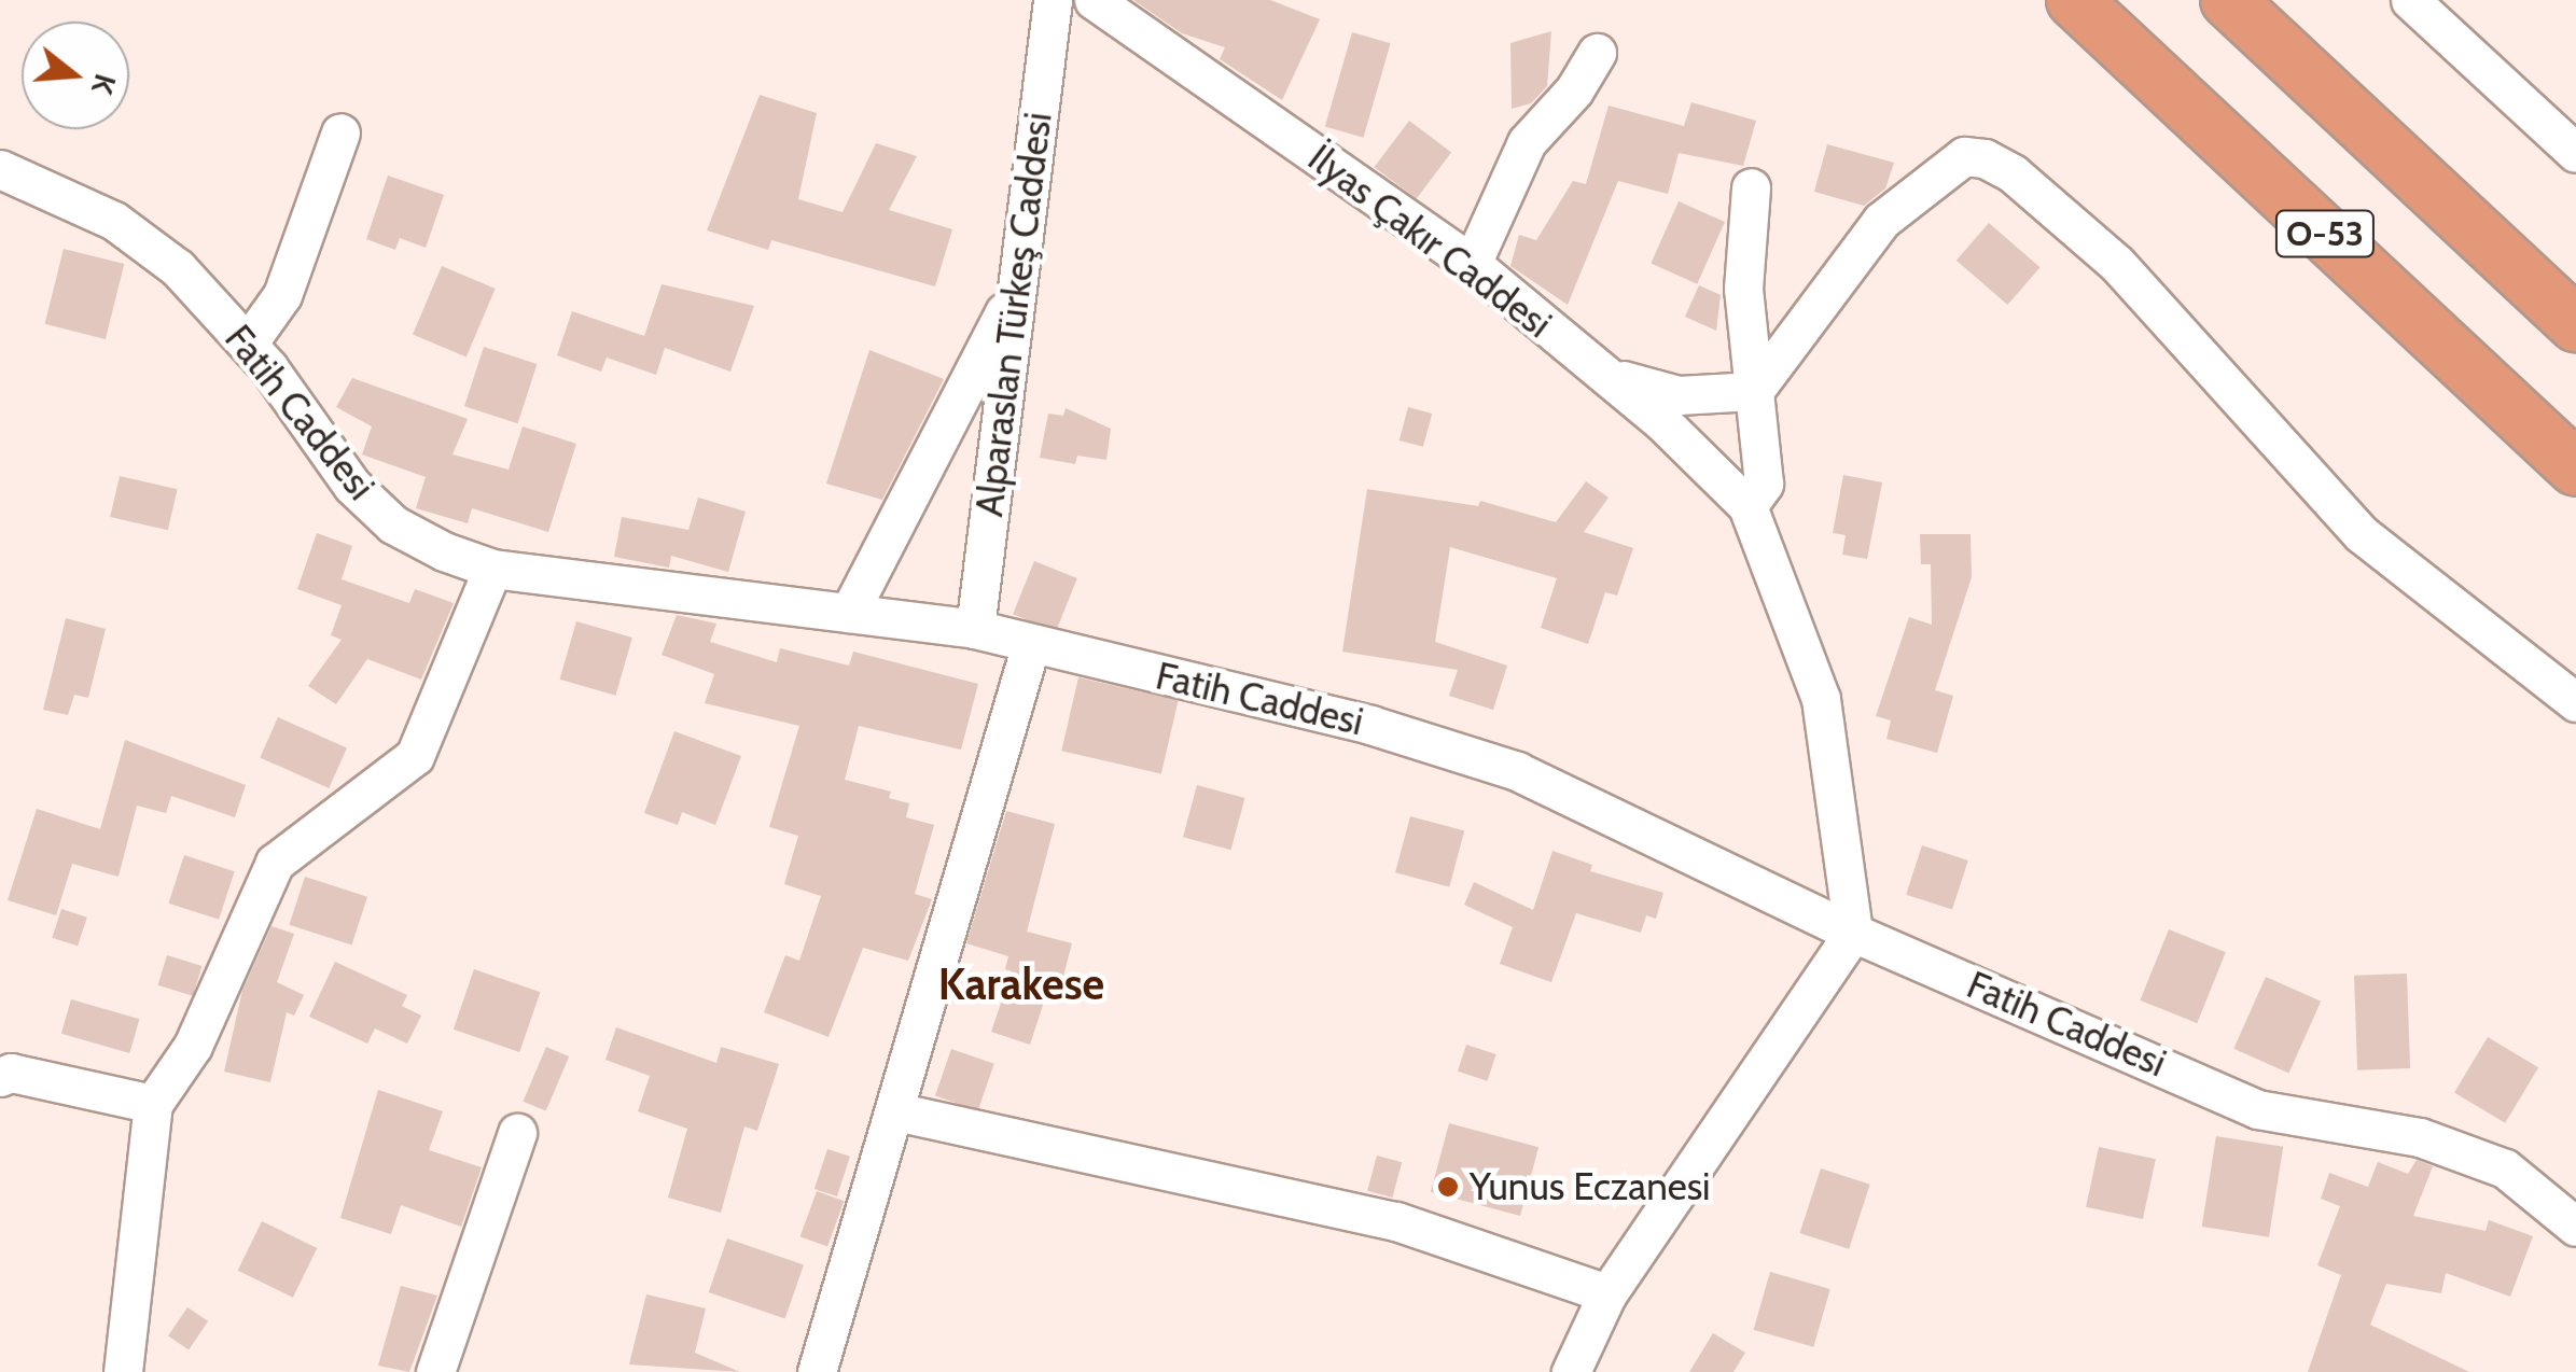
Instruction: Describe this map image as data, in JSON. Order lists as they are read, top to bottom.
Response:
{
  "streets": {
    "highway": ["O-53"],
    "street": ["İlyas Çakır Caddesi", "Alparaslan Türkeş Caddesi", "Fatih Caddesi"]
  },
  "crossings": [
    ["Alparaslan Türkeş Caddesi", "Fatih Caddesi"]
  ],
  "districts": ["Karakese"],
  "places": ["Yunus Eczanesi"],
  "north": "right"
}
